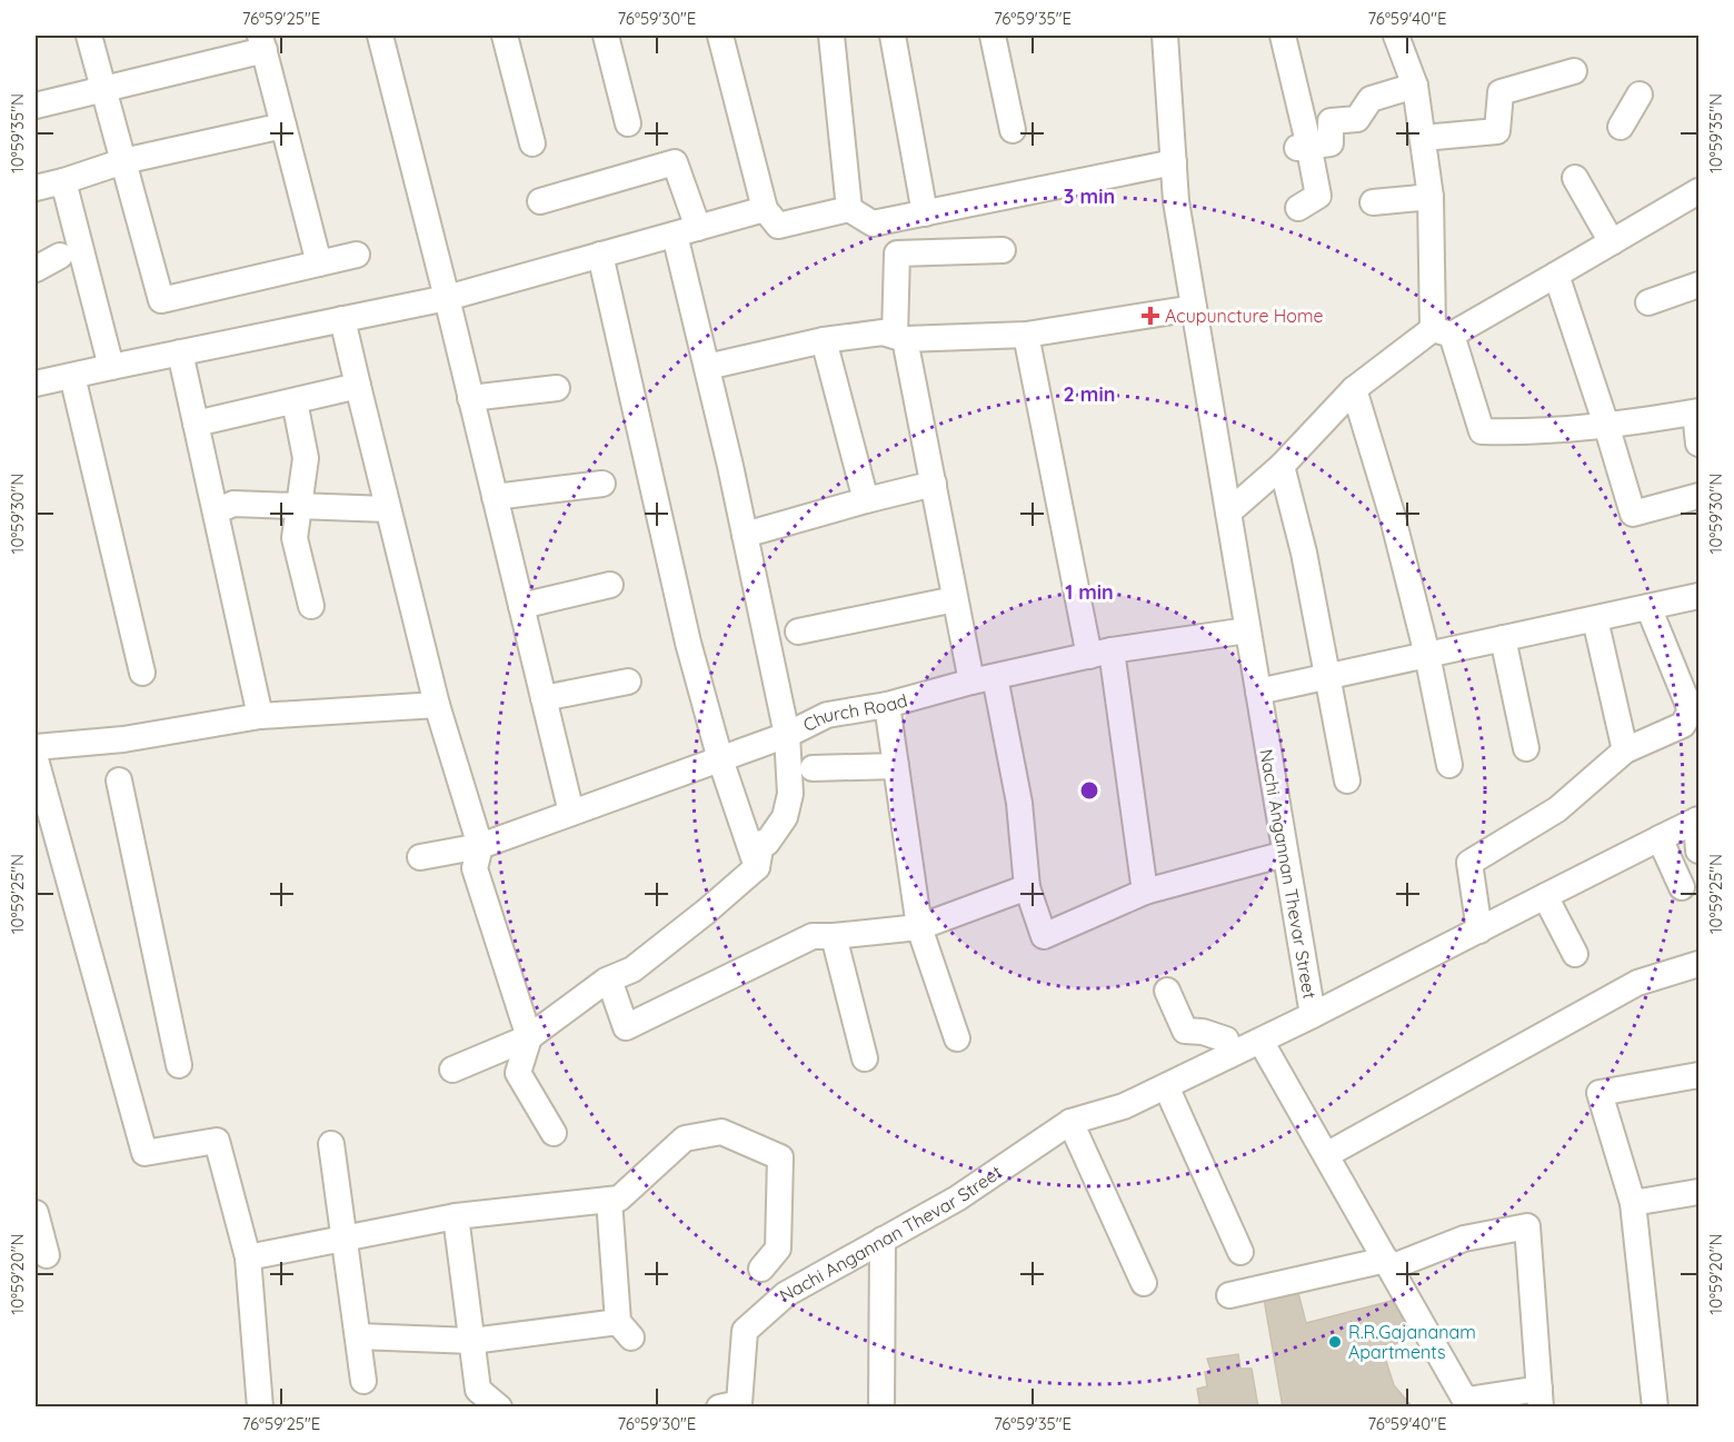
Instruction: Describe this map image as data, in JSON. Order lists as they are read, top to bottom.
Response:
{
  "streets": {
    "street": ["Church Road", "Nachi Angannan Thevar Street"]
  },
  "crossings": [
    ["Church Road", "Nachi Angannan Thevar Street"]
  ],
  "places": {
    "health": ["Acupuncture Home"],
    "other": ["R.R.Gajananam Apartments"]
  },
  "coordinates": [
    "76°59'25\"E",
    "76°59'30\"E",
    "76°59'35\"E",
    "76°59'40\"E",
    "10°59'35\"N",
    "10°59'30\"N",
    "10°59'25\"N",
    "10°59'20\"N"
  ],
  "rings": ["3 min", "2 min", "1 min"]
}
